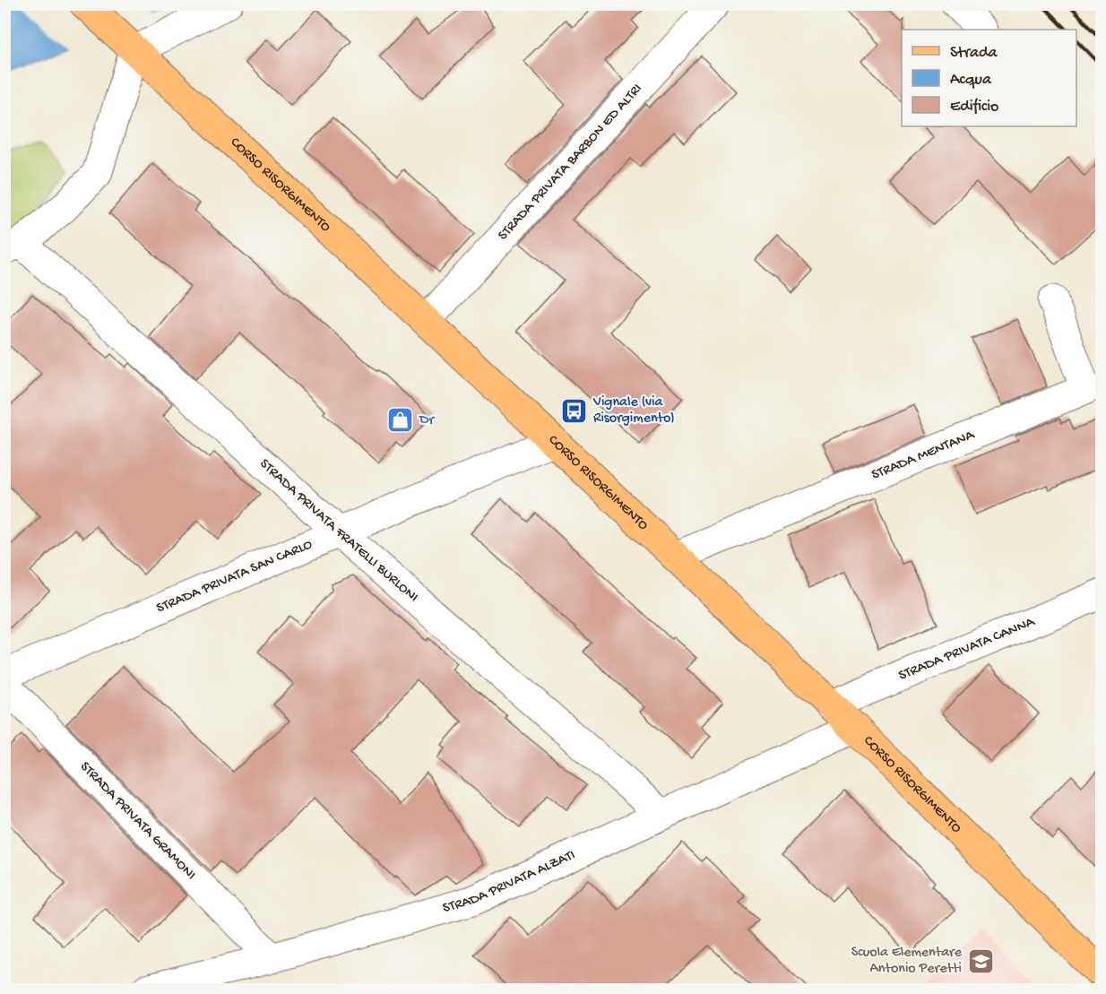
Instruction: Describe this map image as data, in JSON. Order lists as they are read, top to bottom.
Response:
{
  "streets": {
    "main road": ["CORSO RISORGIMENTO"],
    "street": [
      "STRADA PRIVATA BARBON ED ALTRI",
      "STRADA MENTANA",
      "STRADA PRIVATA FRATELLI BURLONI",
      "STRADA PRIVATA SAN CARLO",
      "STRADA PRIVATA CANNA",
      "STRADA PRIVATA GRAMONI",
      "STRADA PRIVATA ALZATI"
    ]
  },
  "crossings": [
    ["STRADA PRIVATA BARBON ED ALTRI", "CORSO RISORGIMENTO"],
    ["CORSO RISORGIMENTO", "STRADA MENTANA"],
    ["CORSO RISORGIMENTO", "STRADA PRIVATA SAN CARLO"],
    ["CORSO RISORGIMENTO", "STRADA PRIVATA CANNA"],
    ["CORSO RISORGIMENTO", "STRADA PRIVATA ALZATI"],
    ["STRADA PRIVATA FRATELLI BURLONI", "STRADA PRIVATA SAN CARLO"],
    ["STRADA PRIVATA FRATELLI BURLONI", "STRADA PRIVATA ALZATI"],
    ["STRADA PRIVATA GRAMONI", "STRADA PRIVATA ALZATI"]
  ],
  "places": {
    "bus stop": ["Vignale (via Risorgimento)"],
    "shop": ["Dr"],
    "school or university": ["Scuola Elementare Antonio Peretti"]
  },
  "legend": ["Strada", "Acqua", "Edificio"]
}
